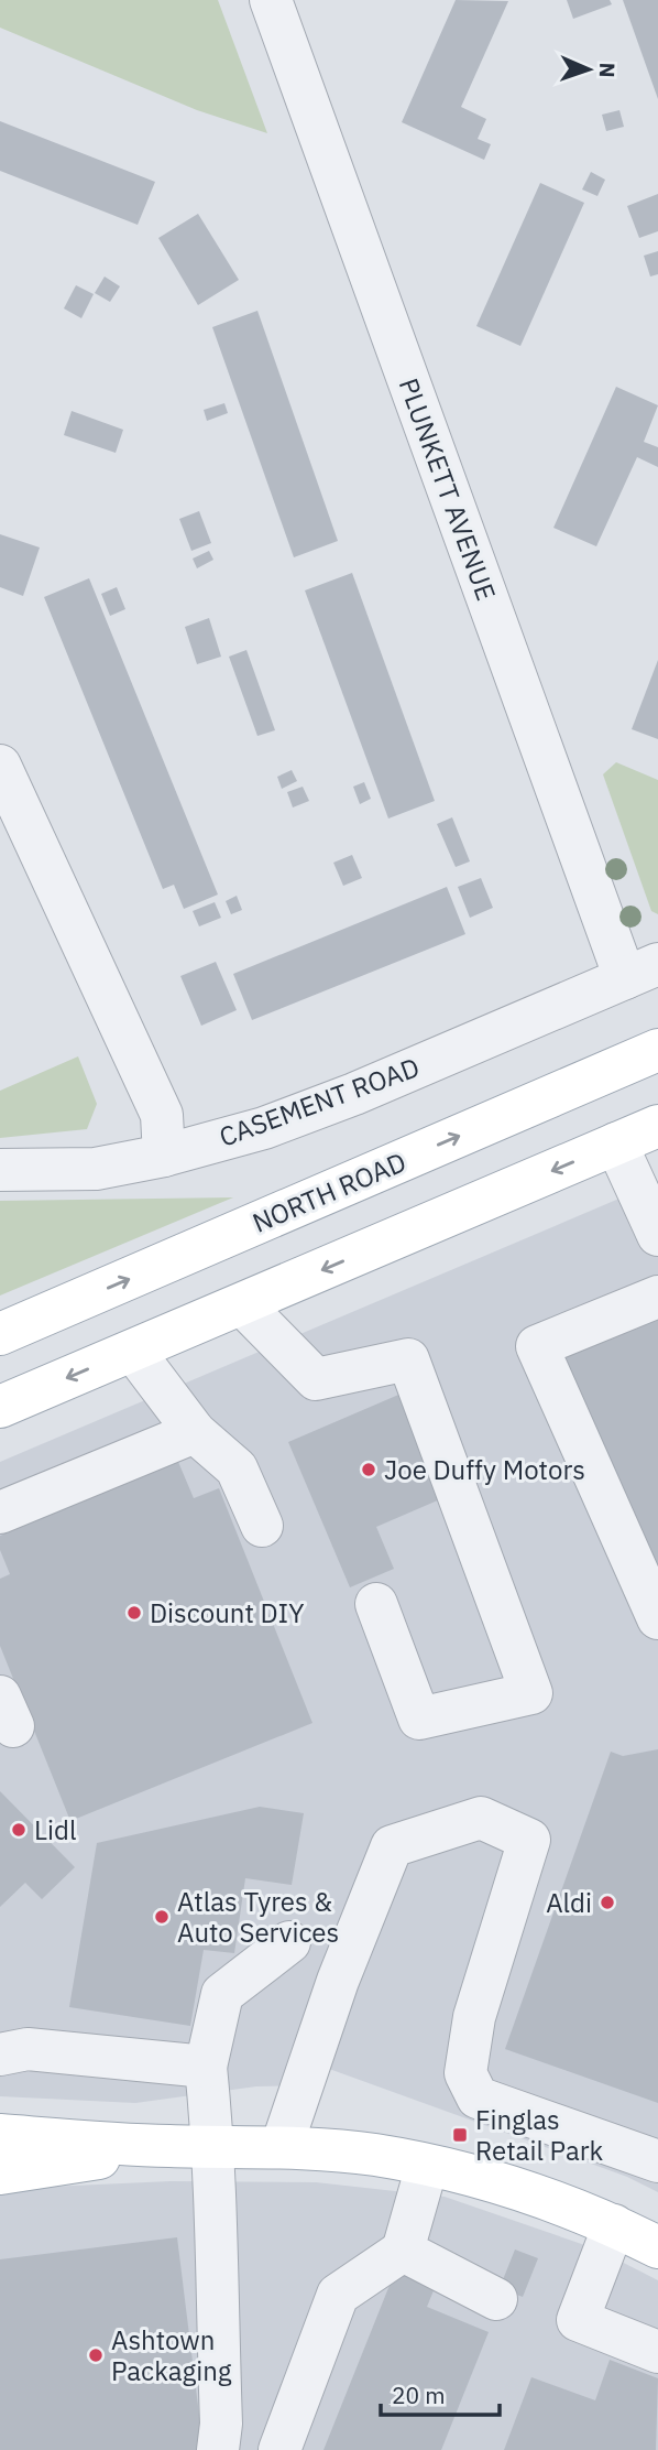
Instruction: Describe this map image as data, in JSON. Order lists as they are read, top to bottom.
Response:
{
  "streets": {
    "main road": ["NORTH ROAD"],
    "street": ["PLUNKETT AVENUE", "CASEMENT ROAD"]
  },
  "crossings": [
    ["PLUNKETT AVENUE", "CASEMENT ROAD"]
  ],
  "places": {
    "other": [
      "Joe Duffy Motors",
      "Discount DIY",
      "Lidl",
      "Aldi",
      "Atlas Tyres & Auto Services",
      "Ashtown Packaging"
    ],
    "transit": ["Finglas Retail Park"]
  },
  "scale_bar": "20 m",
  "north": "right"
}
